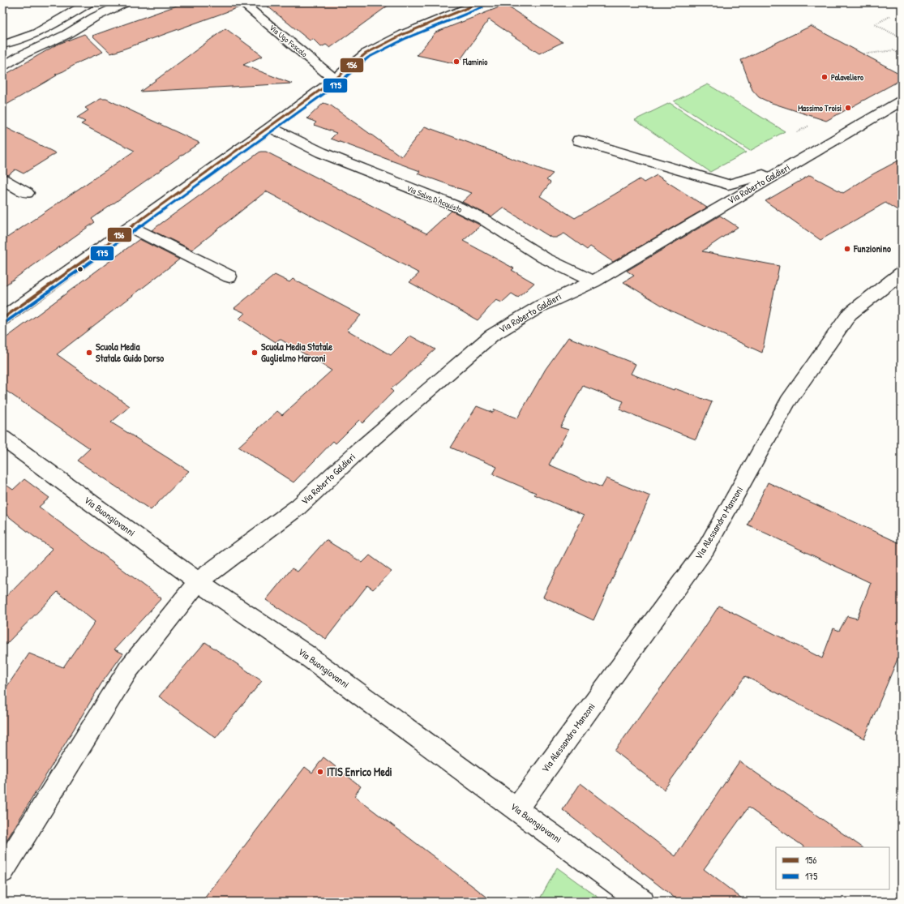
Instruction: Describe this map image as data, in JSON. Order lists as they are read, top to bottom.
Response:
{
  "streets": {
    "street": [
      "Via Ugo Foscolo",
      "Via Roberto Galdieri",
      "Via Salvo D'Acquisto",
      "Via Buongiovanni",
      "Via Alessandro Manzoni"
    ]
  },
  "crossings": [
    ["Via Roberto Galdieri", "Via Salvo D'Acquisto"],
    ["Via Roberto Galdieri", "Via Buongiovanni"],
    ["Via Buongiovanni", "Via Alessandro Manzoni"]
  ],
  "places": [
    "Flaminio",
    "Palaveliero",
    "Massimo Troisi",
    "Funzionino",
    "Scuola Media Statale Guido Dorso",
    "Scuola Media Statale Guglielmo Marconi",
    "ITIS Enrico Medi"
  ],
  "lines": ["transit line 156", "transit line 175"],
  "legend": ["156", "175"]
}
